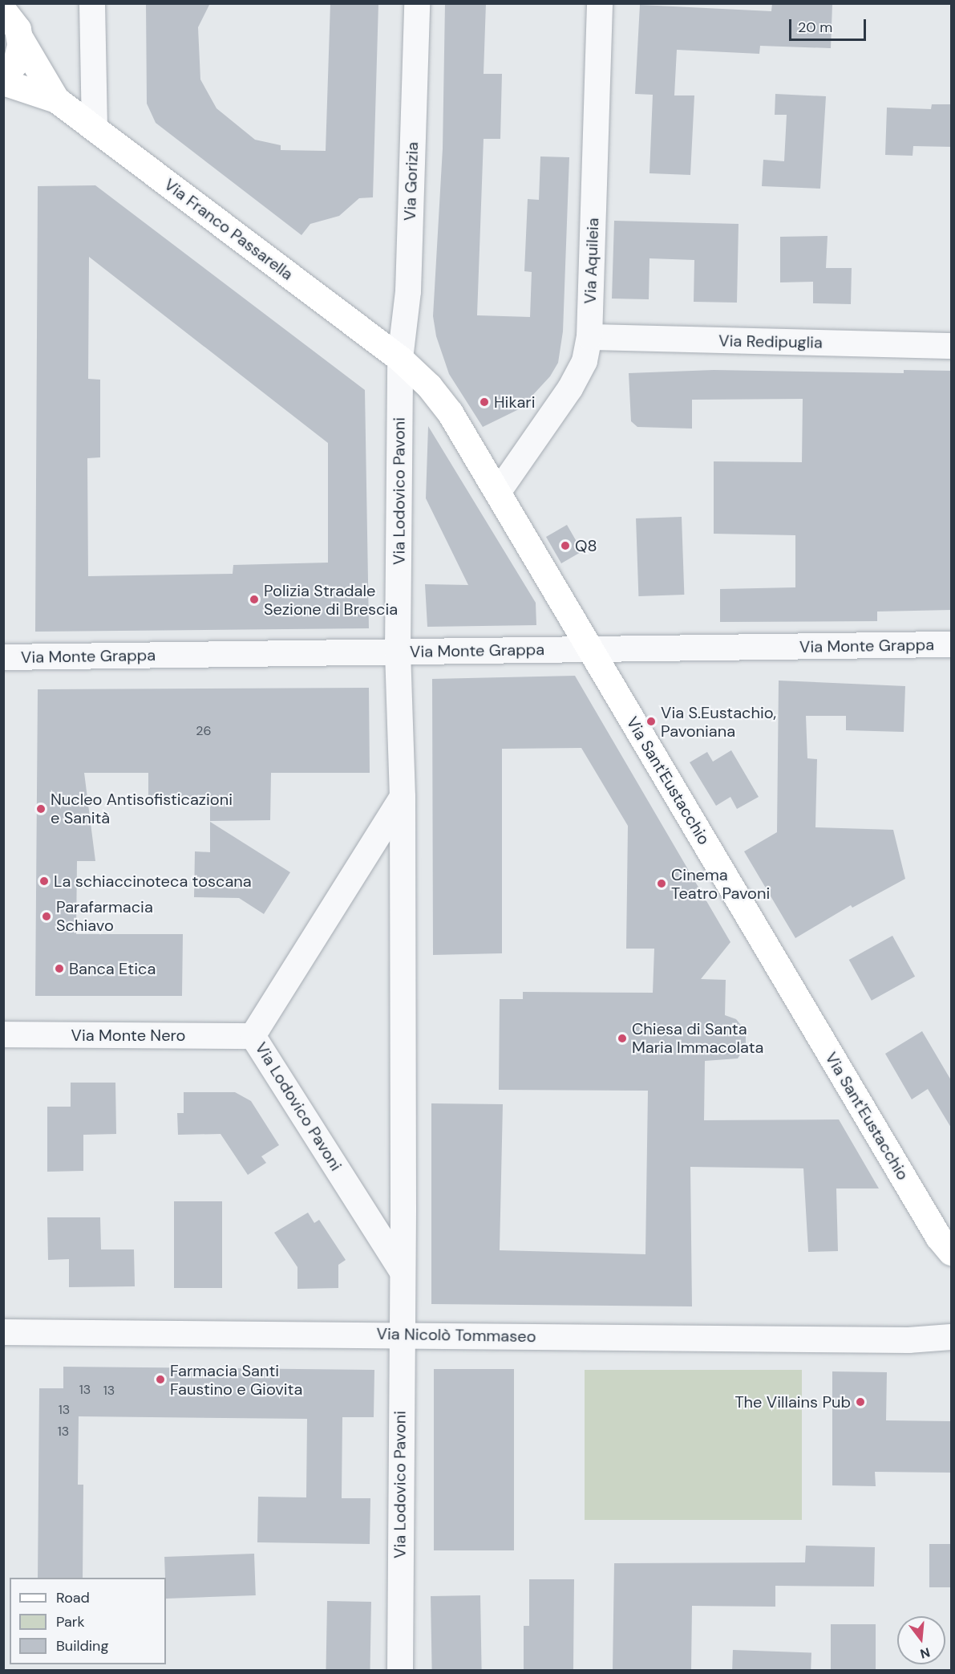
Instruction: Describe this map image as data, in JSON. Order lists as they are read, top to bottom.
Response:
{
  "streets": {
    "street": [
      "Via Gorizia",
      "Via Franco Passarella",
      "Via Aquileia",
      "Via Redipuglia",
      "Via Lodovico Pavoni",
      "Via Monte Grappa",
      "Via Sant'Eustacchio",
      "Via Monte Nero",
      "Via Nicolò Tommaseo"
    ]
  },
  "crossings": [
    ["Via Gorizia", "Via Franco Passarella"],
    ["Via Gorizia", "Via Lodovico Pavoni"],
    ["Via Gorizia", "Via Sant'Eustacchio"],
    ["Via Franco Passarella", "Via Lodovico Pavoni"],
    ["Via Franco Passarella", "Via Sant'Eustacchio"],
    ["Via Aquileia", "Via Redipuglia"],
    ["Via Aquileia", "Via Sant'Eustacchio"],
    ["Via Lodovico Pavoni", "Via Monte Grappa"],
    ["Via Lodovico Pavoni", "Via Sant'Eustacchio"],
    ["Via Lodovico Pavoni", "Via Monte Nero"],
    ["Via Lodovico Pavoni", "Via Nicolò Tommaseo"],
    ["Via Monte Grappa", "Via Sant'Eustacchio"]
  ],
  "places": [
    "Hikari",
    "Q8",
    "Polizia Stradale Sezione di Brescia",
    "Via S.Eustachio, Pavoniana",
    "Nucleo Antisofisticazioni e Sanità",
    "La schiaccinoteca toscana",
    "Cinema Teatro Pavoni",
    "Parafarmacia Schiavo",
    "Banca Etica",
    "Chiesa di Santa Maria Immacolata",
    "Farmacia Santi Faustino e Giovita",
    "The Villains Pub"
  ],
  "house_numbers": [
    "26",
    "13",
    "13",
    "13",
    "13"
  ],
  "legend": ["Road", "Park", "Building"],
  "scale_bar": "20 m",
  "north": "bottom"
}
